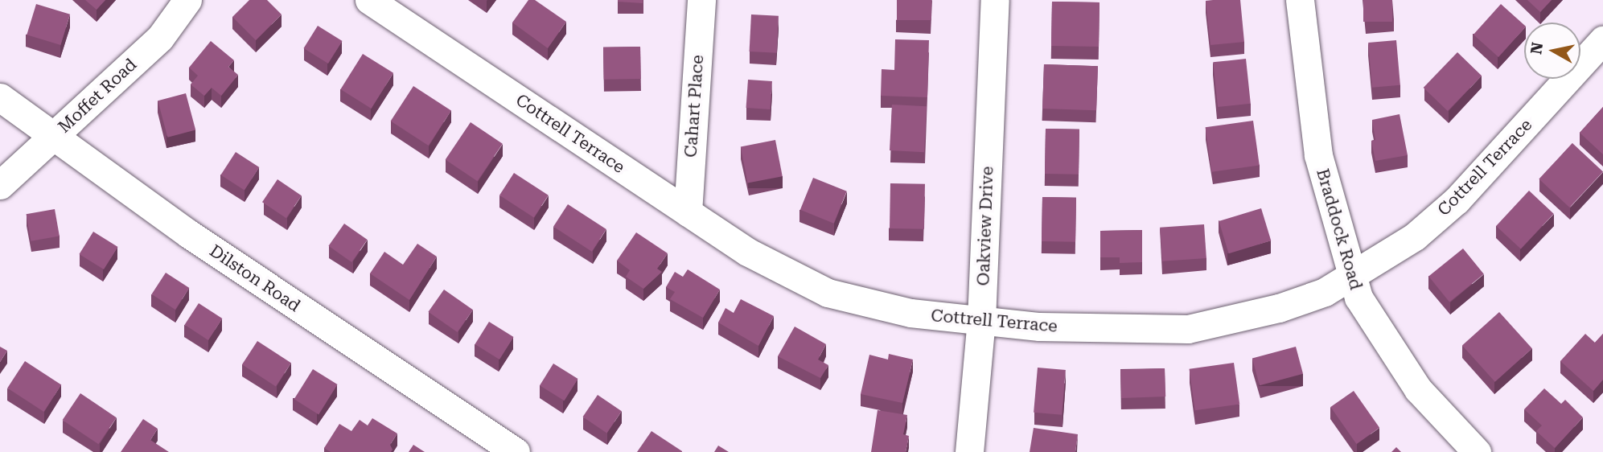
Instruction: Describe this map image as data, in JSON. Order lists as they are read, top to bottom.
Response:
{
  "streets": {
    "street": [
      "Moffet Road",
      "Cahart Place",
      "Cottrell Terrace",
      "Oakview Drive",
      "Braddock Road",
      "Dilston Road"
    ]
  },
  "crossings": [
    ["Moffet Road", "Dilston Road"],
    ["Cahart Place", "Cottrell Terrace"],
    ["Cottrell Terrace", "Oakview Drive"],
    ["Cottrell Terrace", "Braddock Road"]
  ],
  "north": "left"
}
